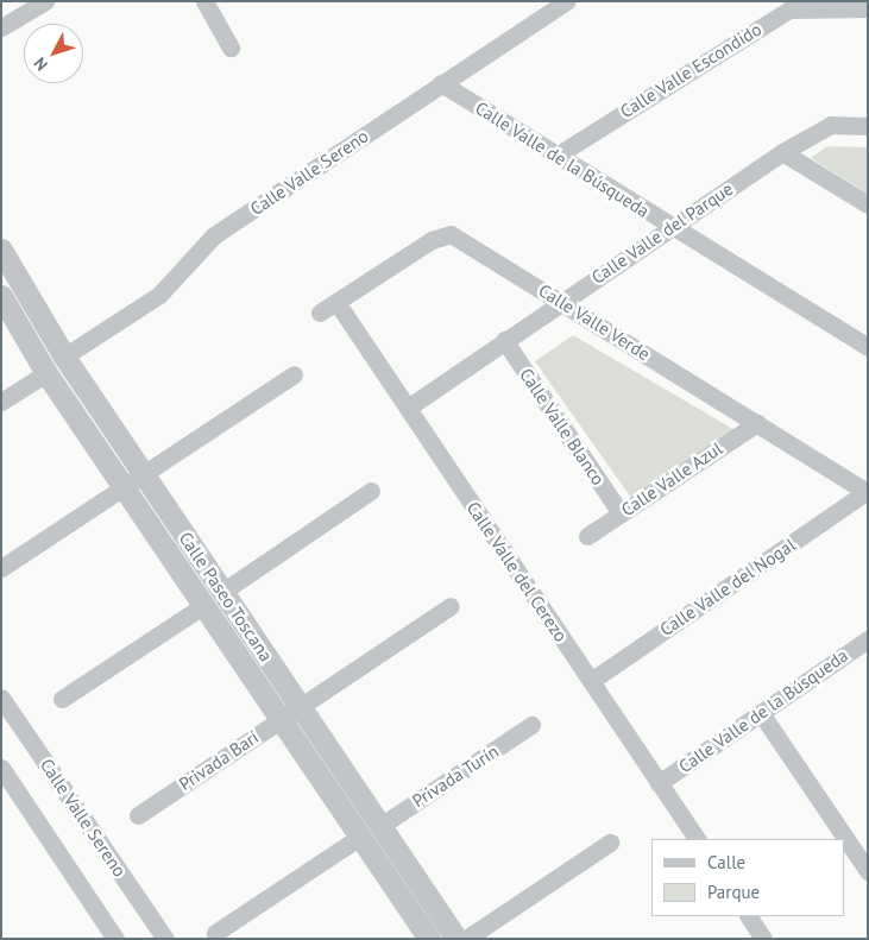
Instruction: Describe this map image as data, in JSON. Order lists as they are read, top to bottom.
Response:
{
  "streets": {
    "street": [
      "Calle Valle Escondido",
      "Calle Valle de la Búsqueda",
      "Calle Valle Sereno",
      "Calle Valle del Parque",
      "Calle Valle Verde",
      "Calle Valle Blanco",
      "Calle Valle Azul",
      "Calle Valle del Cerezo",
      "Calle Valle del Nogal",
      "Calle Paseo Toscana",
      "Privada Barí",
      "Privada Turín"
    ]
  },
  "crossings": [
    ["Calle Valle Escondido", "Calle Valle de la Búsqueda"],
    ["Calle Valle de la Búsqueda", "Calle Valle Sereno"],
    ["Calle Valle de la Búsqueda", "Calle Valle del Parque"],
    ["Calle Valle de la Búsqueda", "Calle Valle del Cerezo"],
    ["Calle Valle Sereno", "Calle Paseo Toscana"],
    ["Calle Valle del Parque", "Calle Valle Verde"],
    ["Calle Valle del Parque", "Calle Valle Blanco"],
    ["Calle Valle del Parque", "Calle Valle del Cerezo"],
    ["Calle Valle Verde", "Calle Valle Azul"],
    ["Calle Valle Verde", "Calle Valle del Cerezo"],
    ["Calle Valle Verde", "Calle Valle del Nogal"],
    ["Calle Valle Blanco", "Calle Valle Azul"],
    ["Calle Valle del Cerezo", "Calle Valle del Nogal"],
    ["Calle Paseo Toscana", "Privada Barí"],
    ["Calle Paseo Toscana", "Privada Turín"]
  ],
  "legend": ["Calle", "Parque"],
  "north": "bottom left"
}
